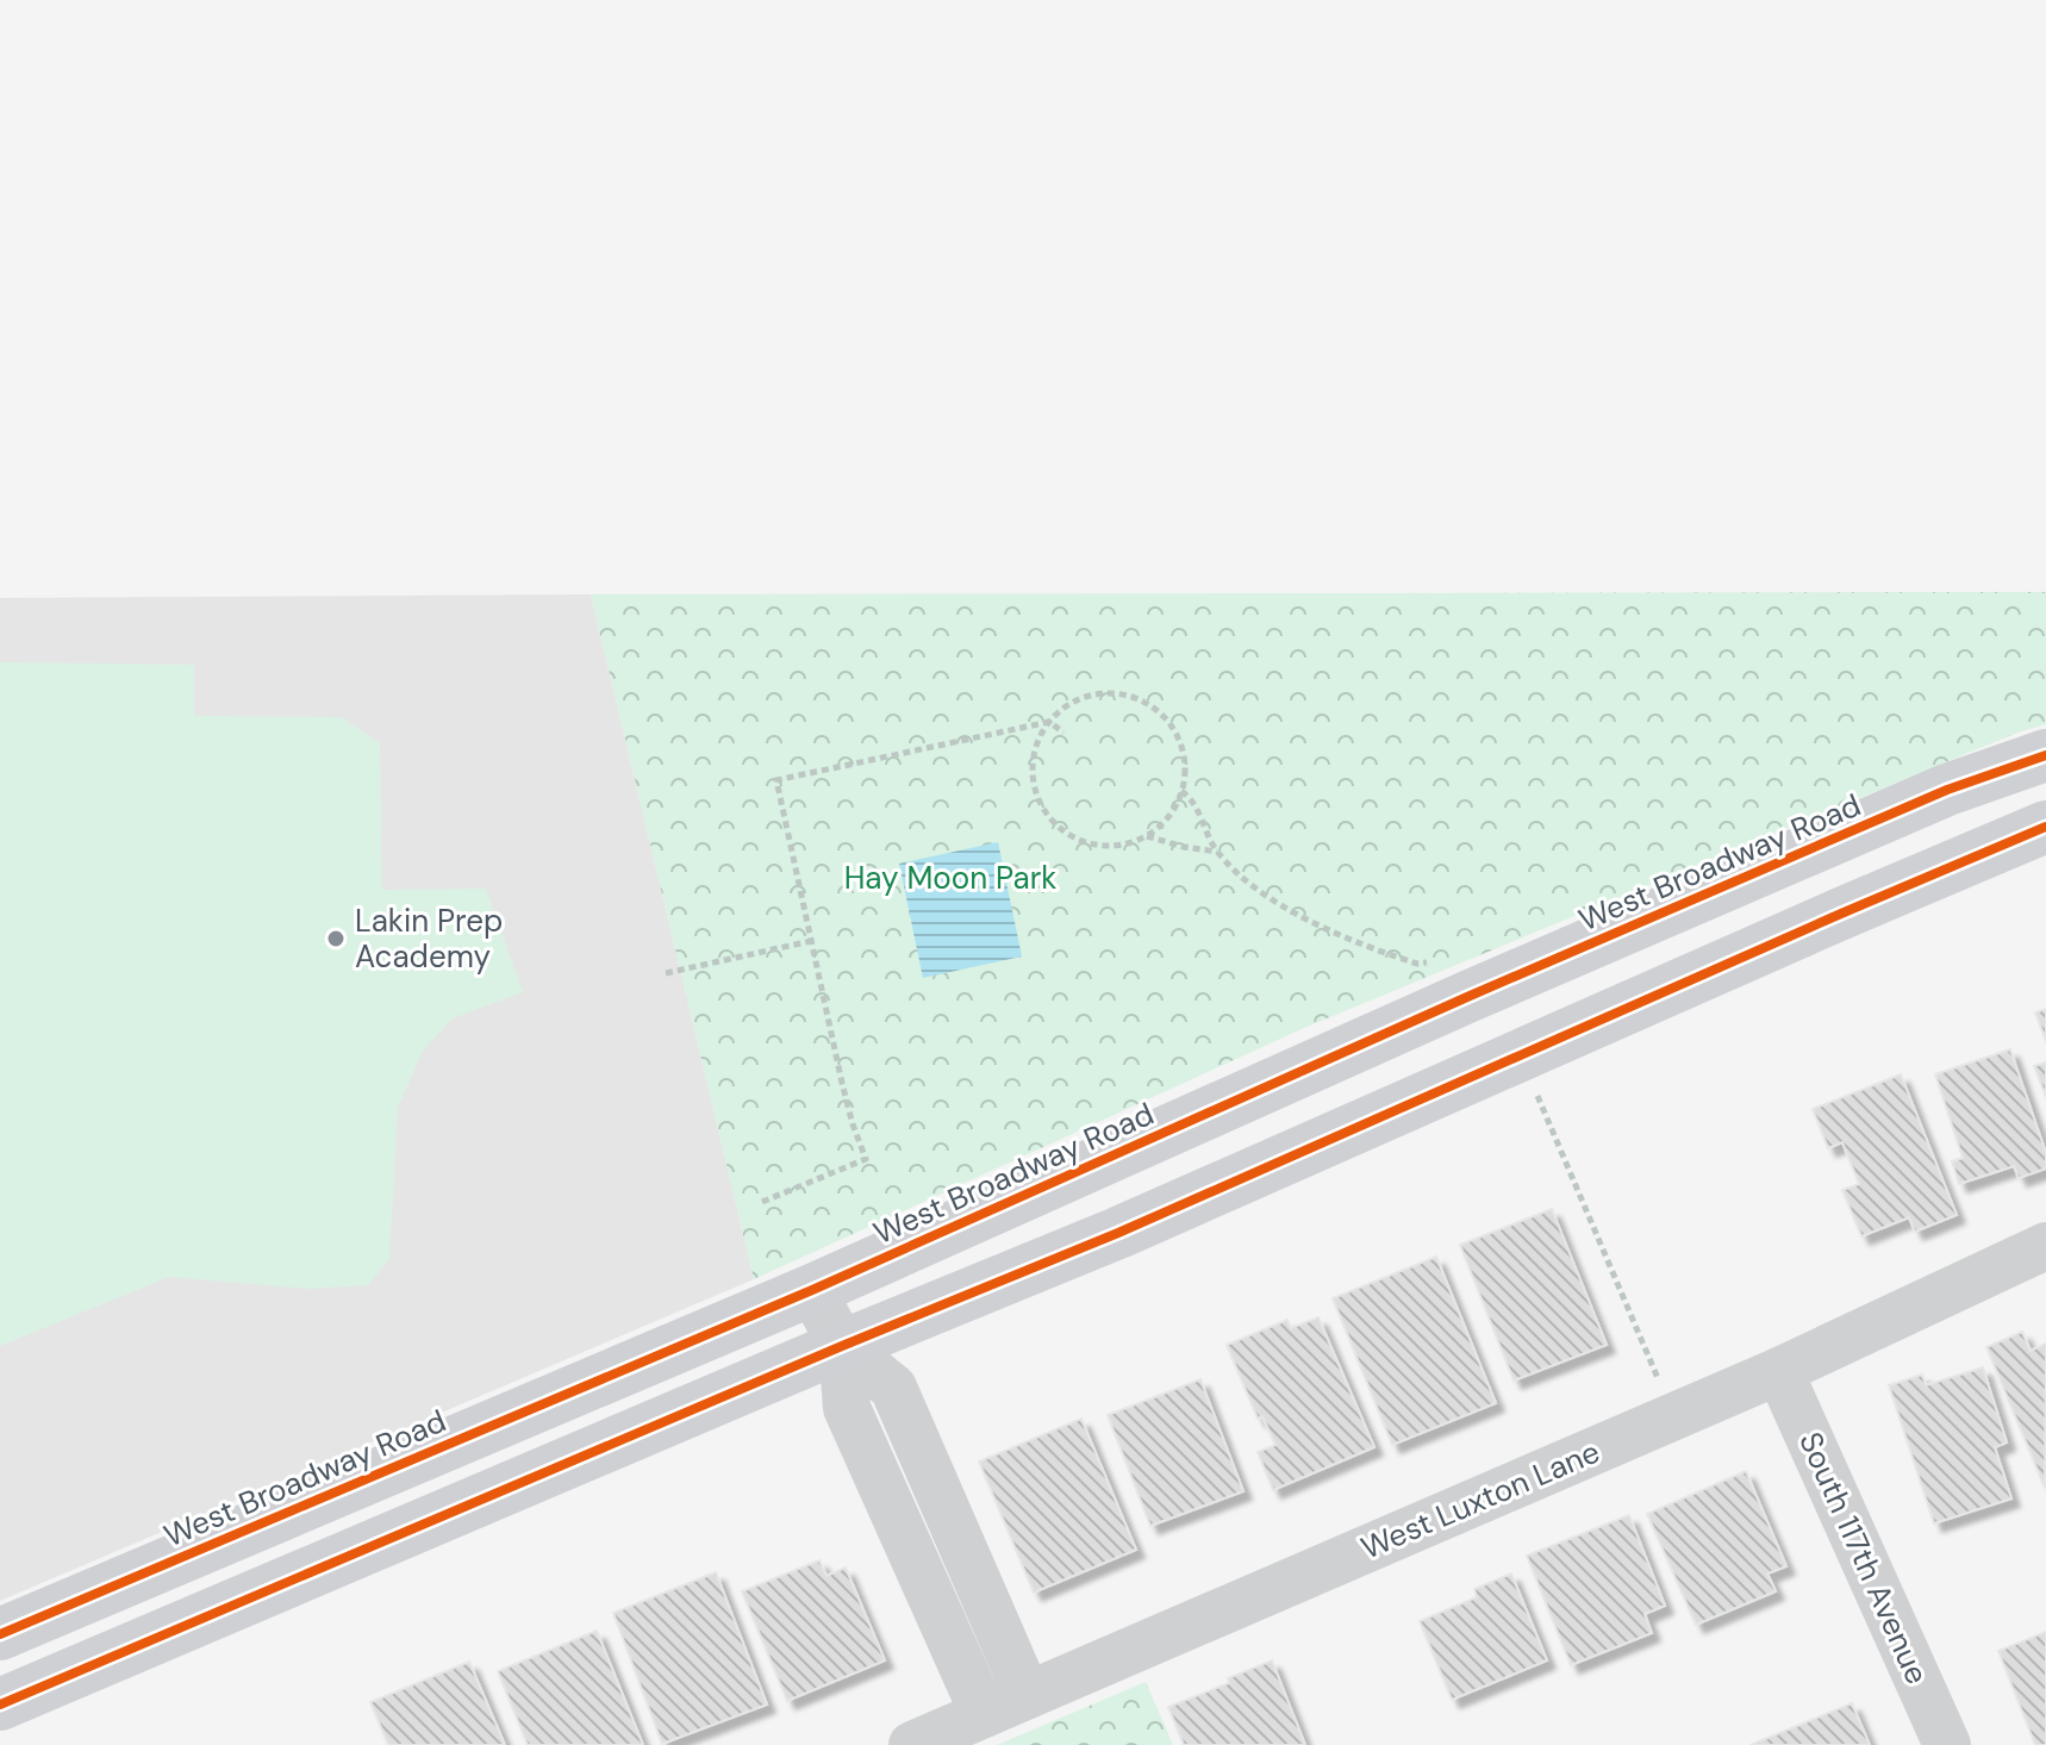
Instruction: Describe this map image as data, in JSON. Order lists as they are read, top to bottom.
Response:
{
  "streets": {
    "main road": ["West Broadway Road"],
    "street": ["West Luxton Lane", "South 117th Avenue"]
  },
  "crossings": [
    ["West Luxton Lane", "South 117th Avenue"]
  ],
  "parks": ["Hay Moon Park"],
  "places": ["Lakin Prep Academy"]
}
